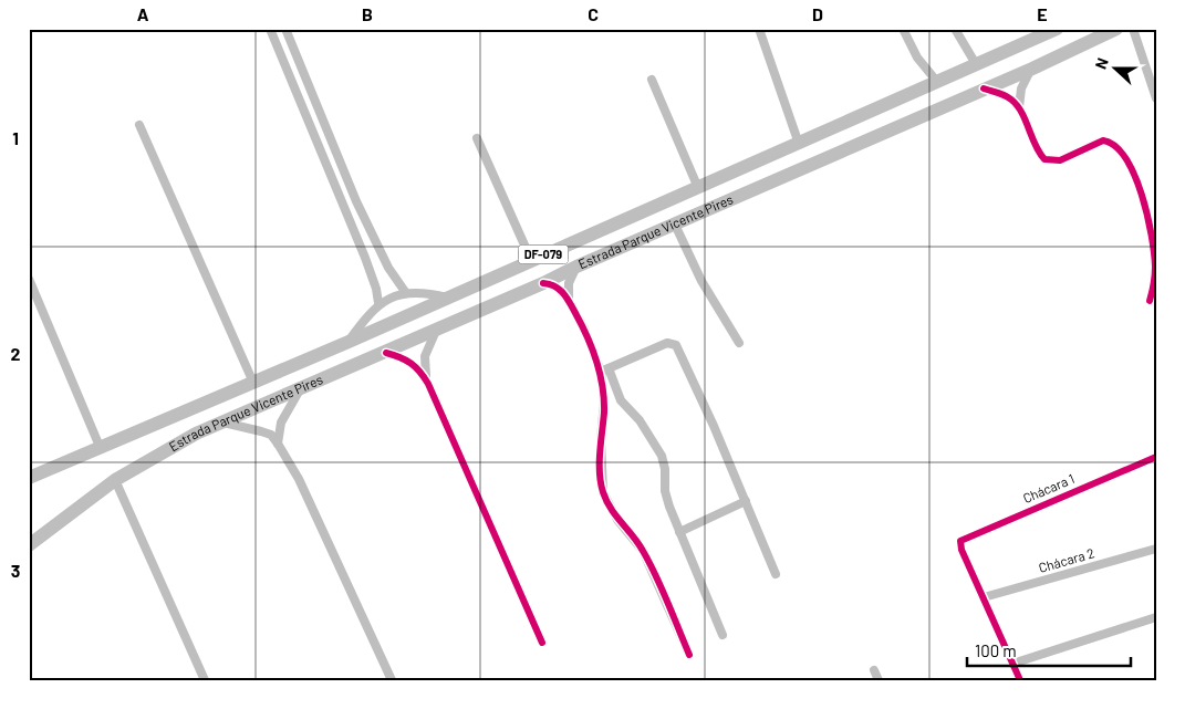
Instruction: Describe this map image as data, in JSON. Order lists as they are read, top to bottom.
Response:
{
  "streets": {
    "main road": ["Estrada Parque Vicente Pires", "DF-079"],
    "street": ["Chácara 1", "Chácara 2"]
  },
  "crossings": [
    ["Chácara 1", "Chácara 2"]
  ],
  "scale_bar": "100 m",
  "north": "left",
  "grid": {
    "columns": [
      "A",
      "B",
      "C",
      "D",
      "E"
    ],
    "rows": ["1", "2", "3"]
  }
}
